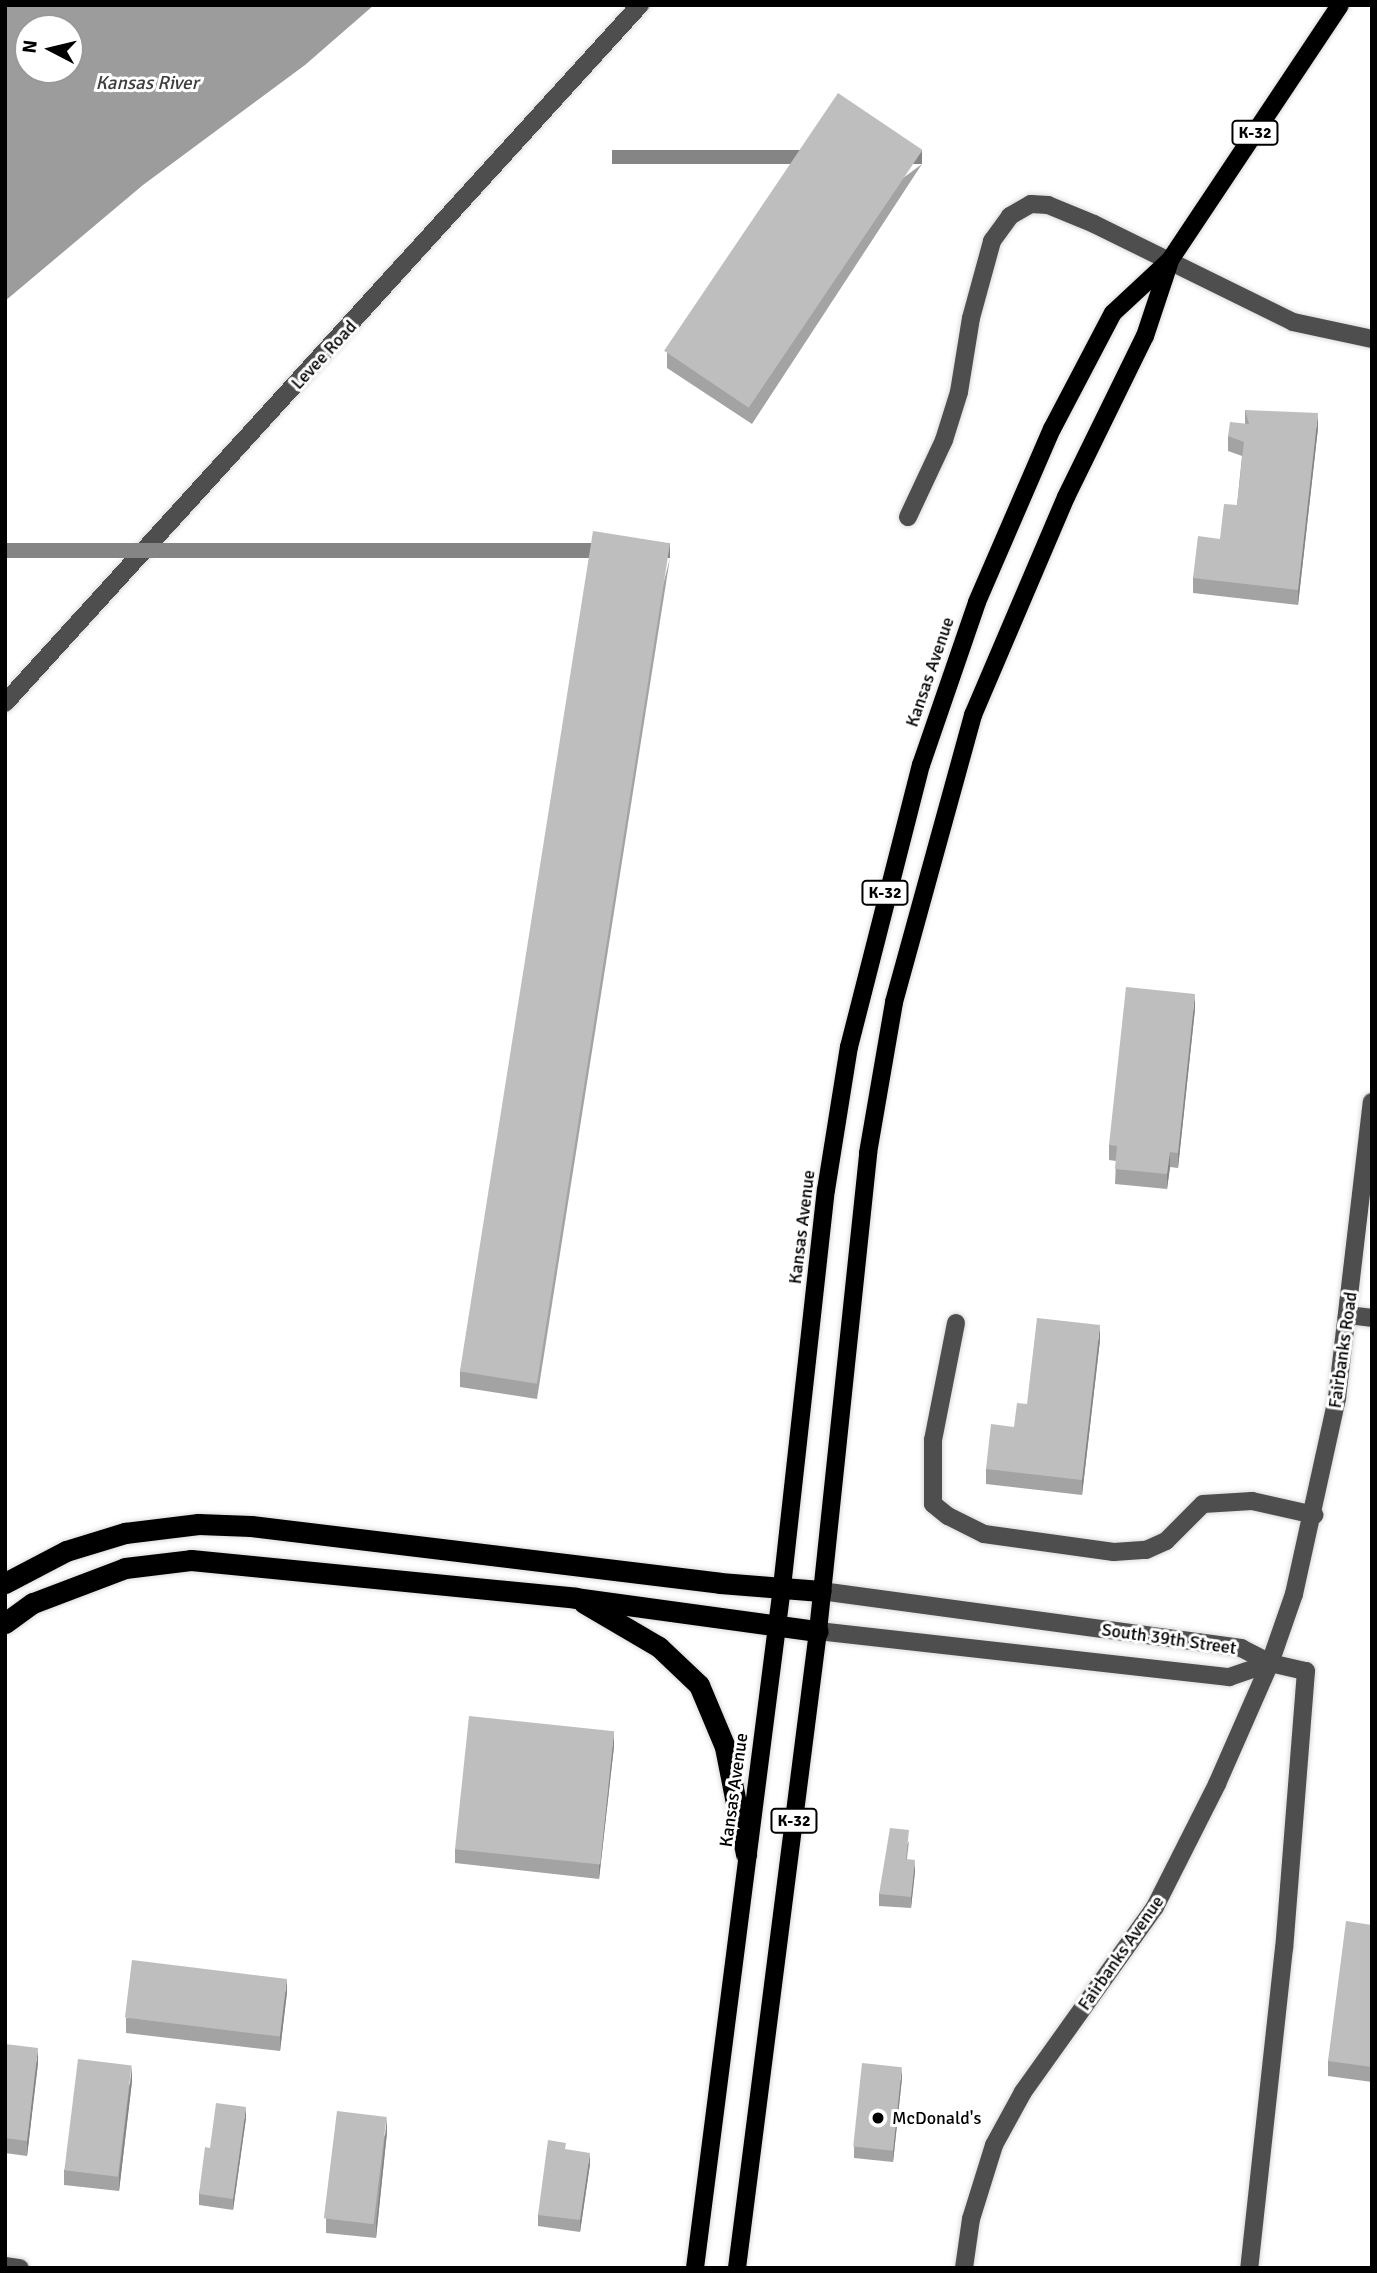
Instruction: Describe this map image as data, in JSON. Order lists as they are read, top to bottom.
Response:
{
  "streets": {
    "main road": ["K-32", "Kansas Avenue"],
    "street": [
      "Levee Road",
      "Fairbanks Road",
      "South 39th Street",
      "Fairbanks Avenue"
    ]
  },
  "crossings": [
    ["Kansas Avenue", "South 39th Street"],
    ["Fairbanks Road", "Fairbanks Avenue"],
    ["South 39th Street", "Fairbanks Avenue"]
  ],
  "water": ["Kansas River"],
  "places": ["McDonald's"],
  "north": "left"
}
